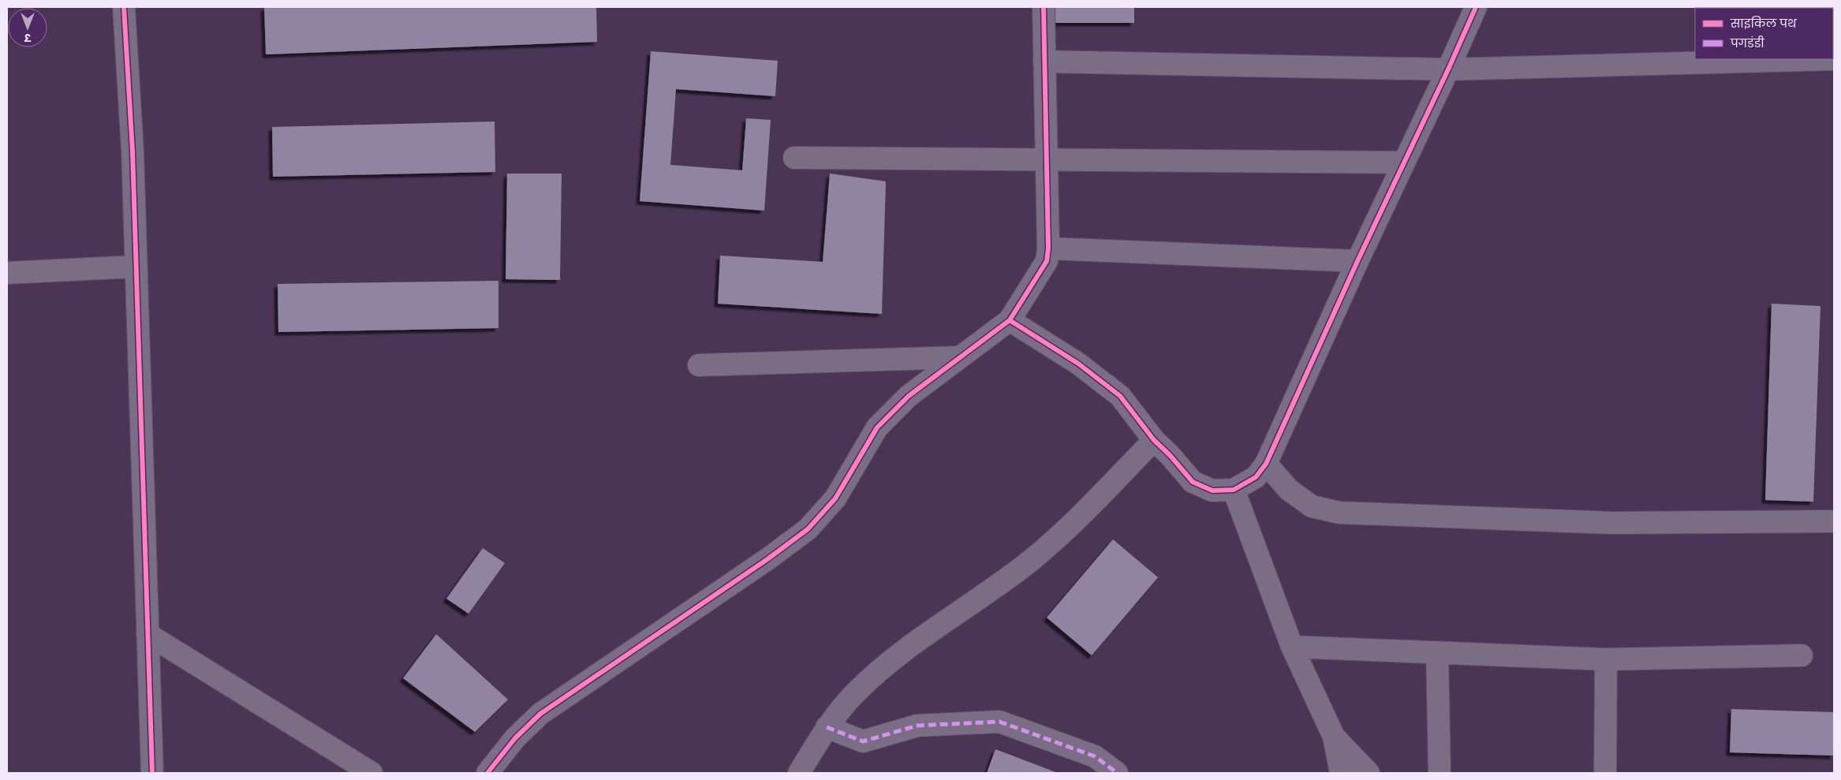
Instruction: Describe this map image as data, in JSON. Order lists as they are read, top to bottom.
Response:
{
  "legend": ["साइकिल पथ", "पगडंडी"],
  "north": "bottom"
}
